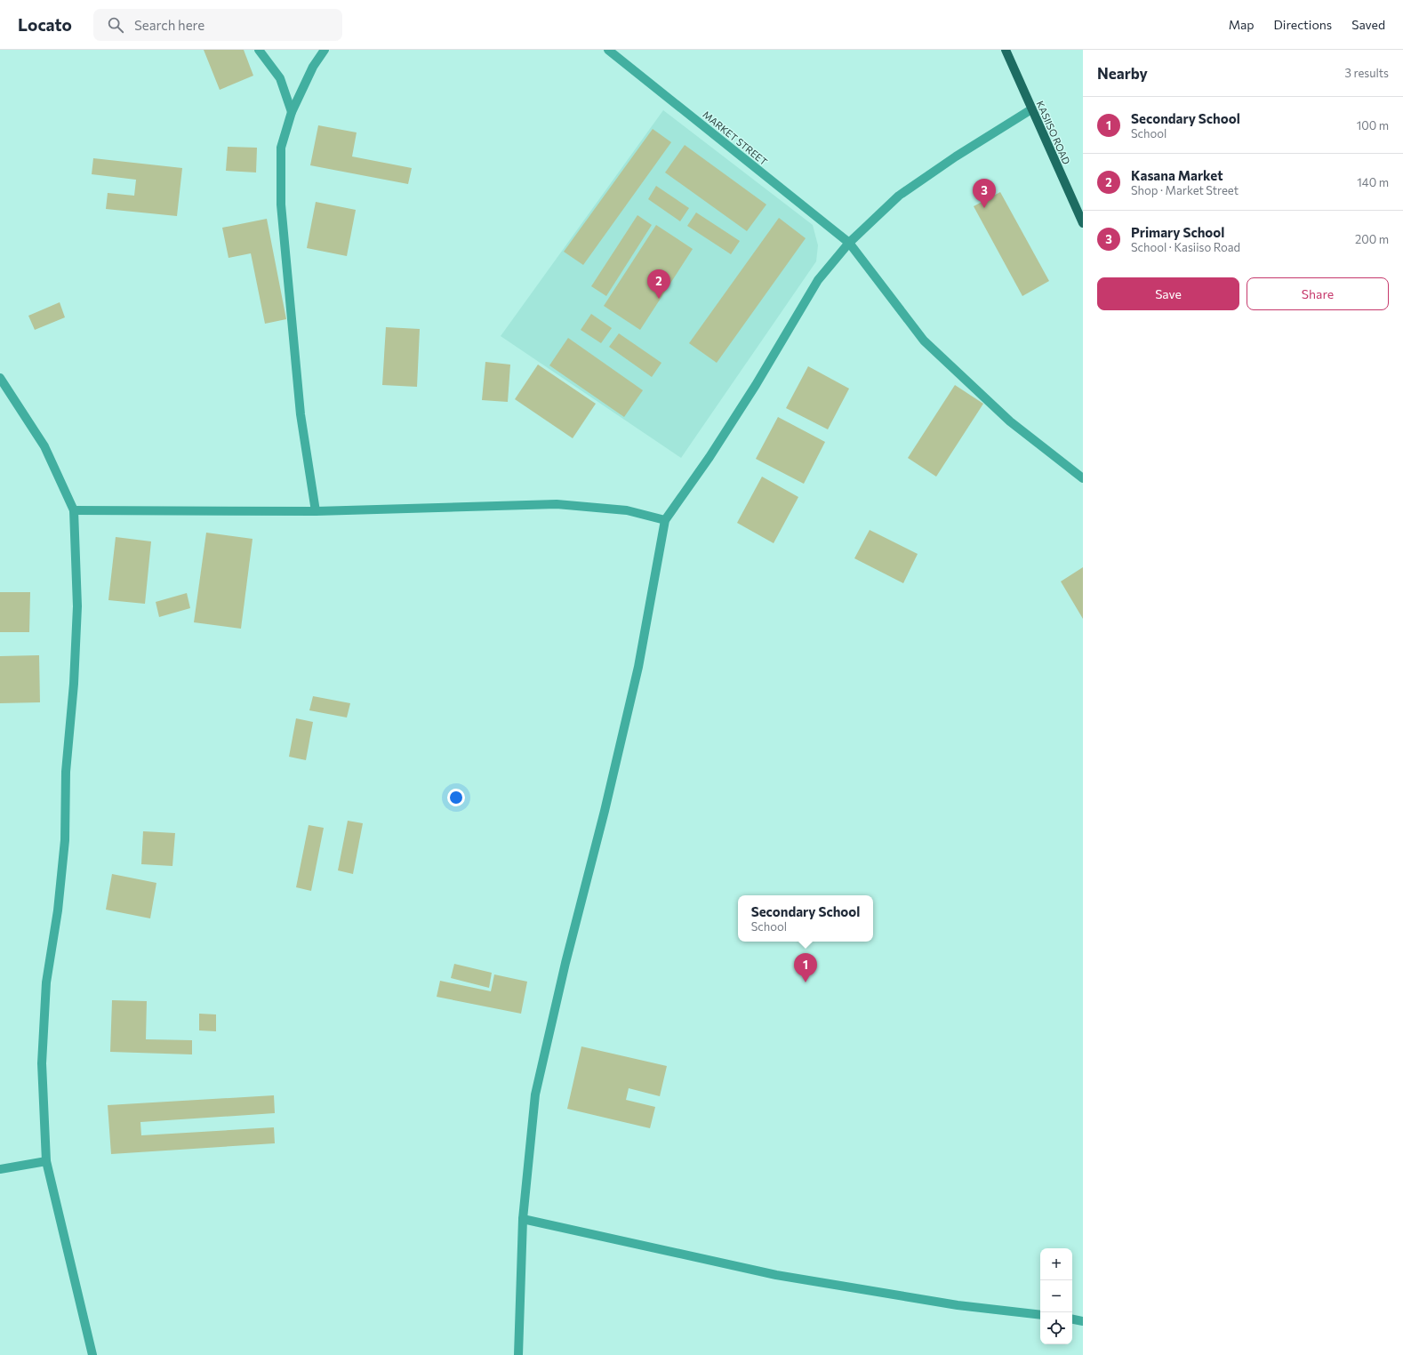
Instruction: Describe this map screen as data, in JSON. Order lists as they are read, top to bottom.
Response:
{
  "streets": {
    "main road": ["KASIISO ROAD"],
    "street": ["MARKET STREET"]
  },
  "page": {
    "header": "Locato",
    "search": "Search here",
    "nav": ["Map", "Directions", "Saved"],
    "heading": ["Nearby", "3 results"],
    "list": [
      {
        "mark": "1",
        "name": "Secondary School",
        "note": "School",
        "value": "100 m"
      },
      {
        "mark": "2",
        "name": "Kasana Market",
        "note": "Shop · Market Street",
        "value": "140 m"
      },
      {
        "mark": "3",
        "name": "Primary School",
        "note": "School · Kasiiso Road",
        "value": "200 m"
      }
    ],
    "pins": ["3", "2", "1"],
    "buttons": ["Save", "Share"],
    "popup": ["Secondary School", "School"],
    "map_buttons": ["+", "−"]
  }
}
